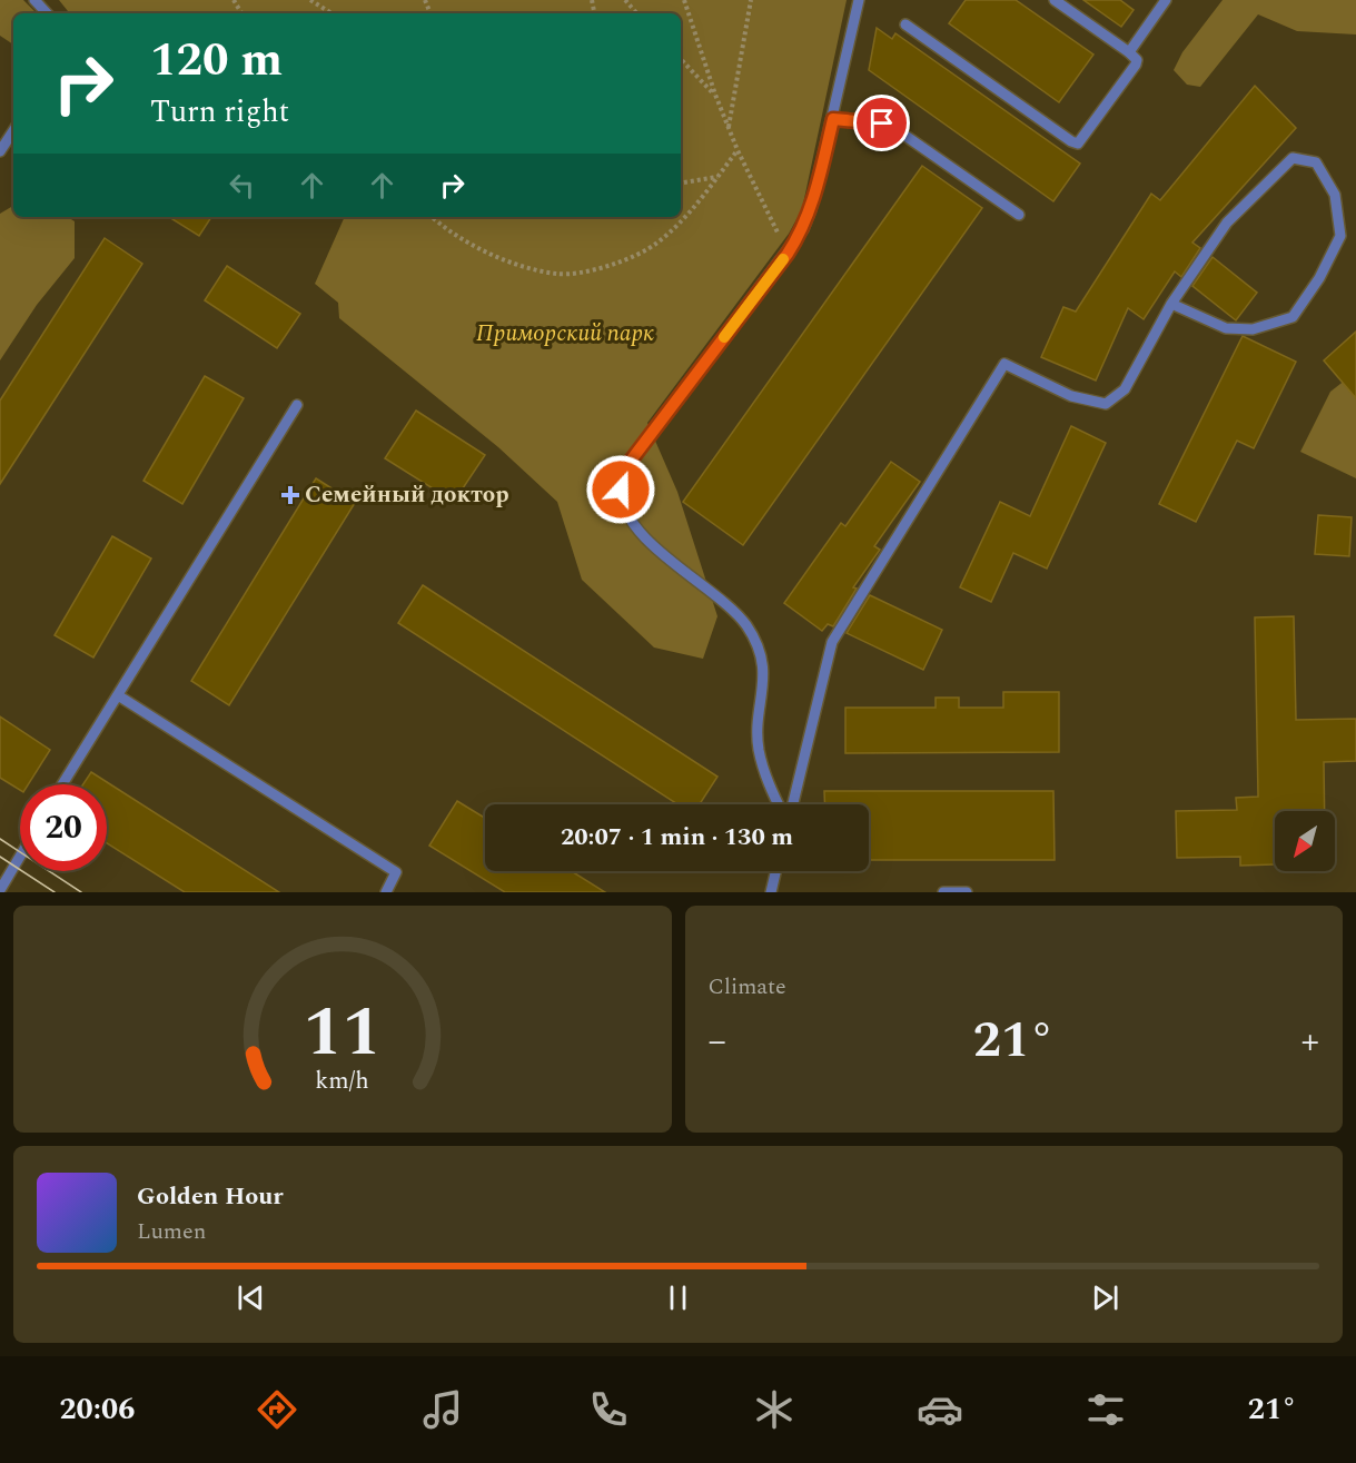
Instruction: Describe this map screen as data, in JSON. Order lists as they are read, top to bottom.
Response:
{
  "parks": ["Приморский парк"],
  "places": {
    "health": ["Семейный доктор"]
  },
  "north": "bottom left",
  "page": {
    "turn": ["120 m", "Turn right"],
    "limit": "20",
    "trip": "20:07 · 1 min · 130 m",
    "tile": "Climate",
    "heat": ["−", "21°", "+"],
    "song": ["Golden Hour", "Lumen"],
    "tabs": ["20:06", "21°"],
    "gauge": ["11", "km/h"]
  }
}
